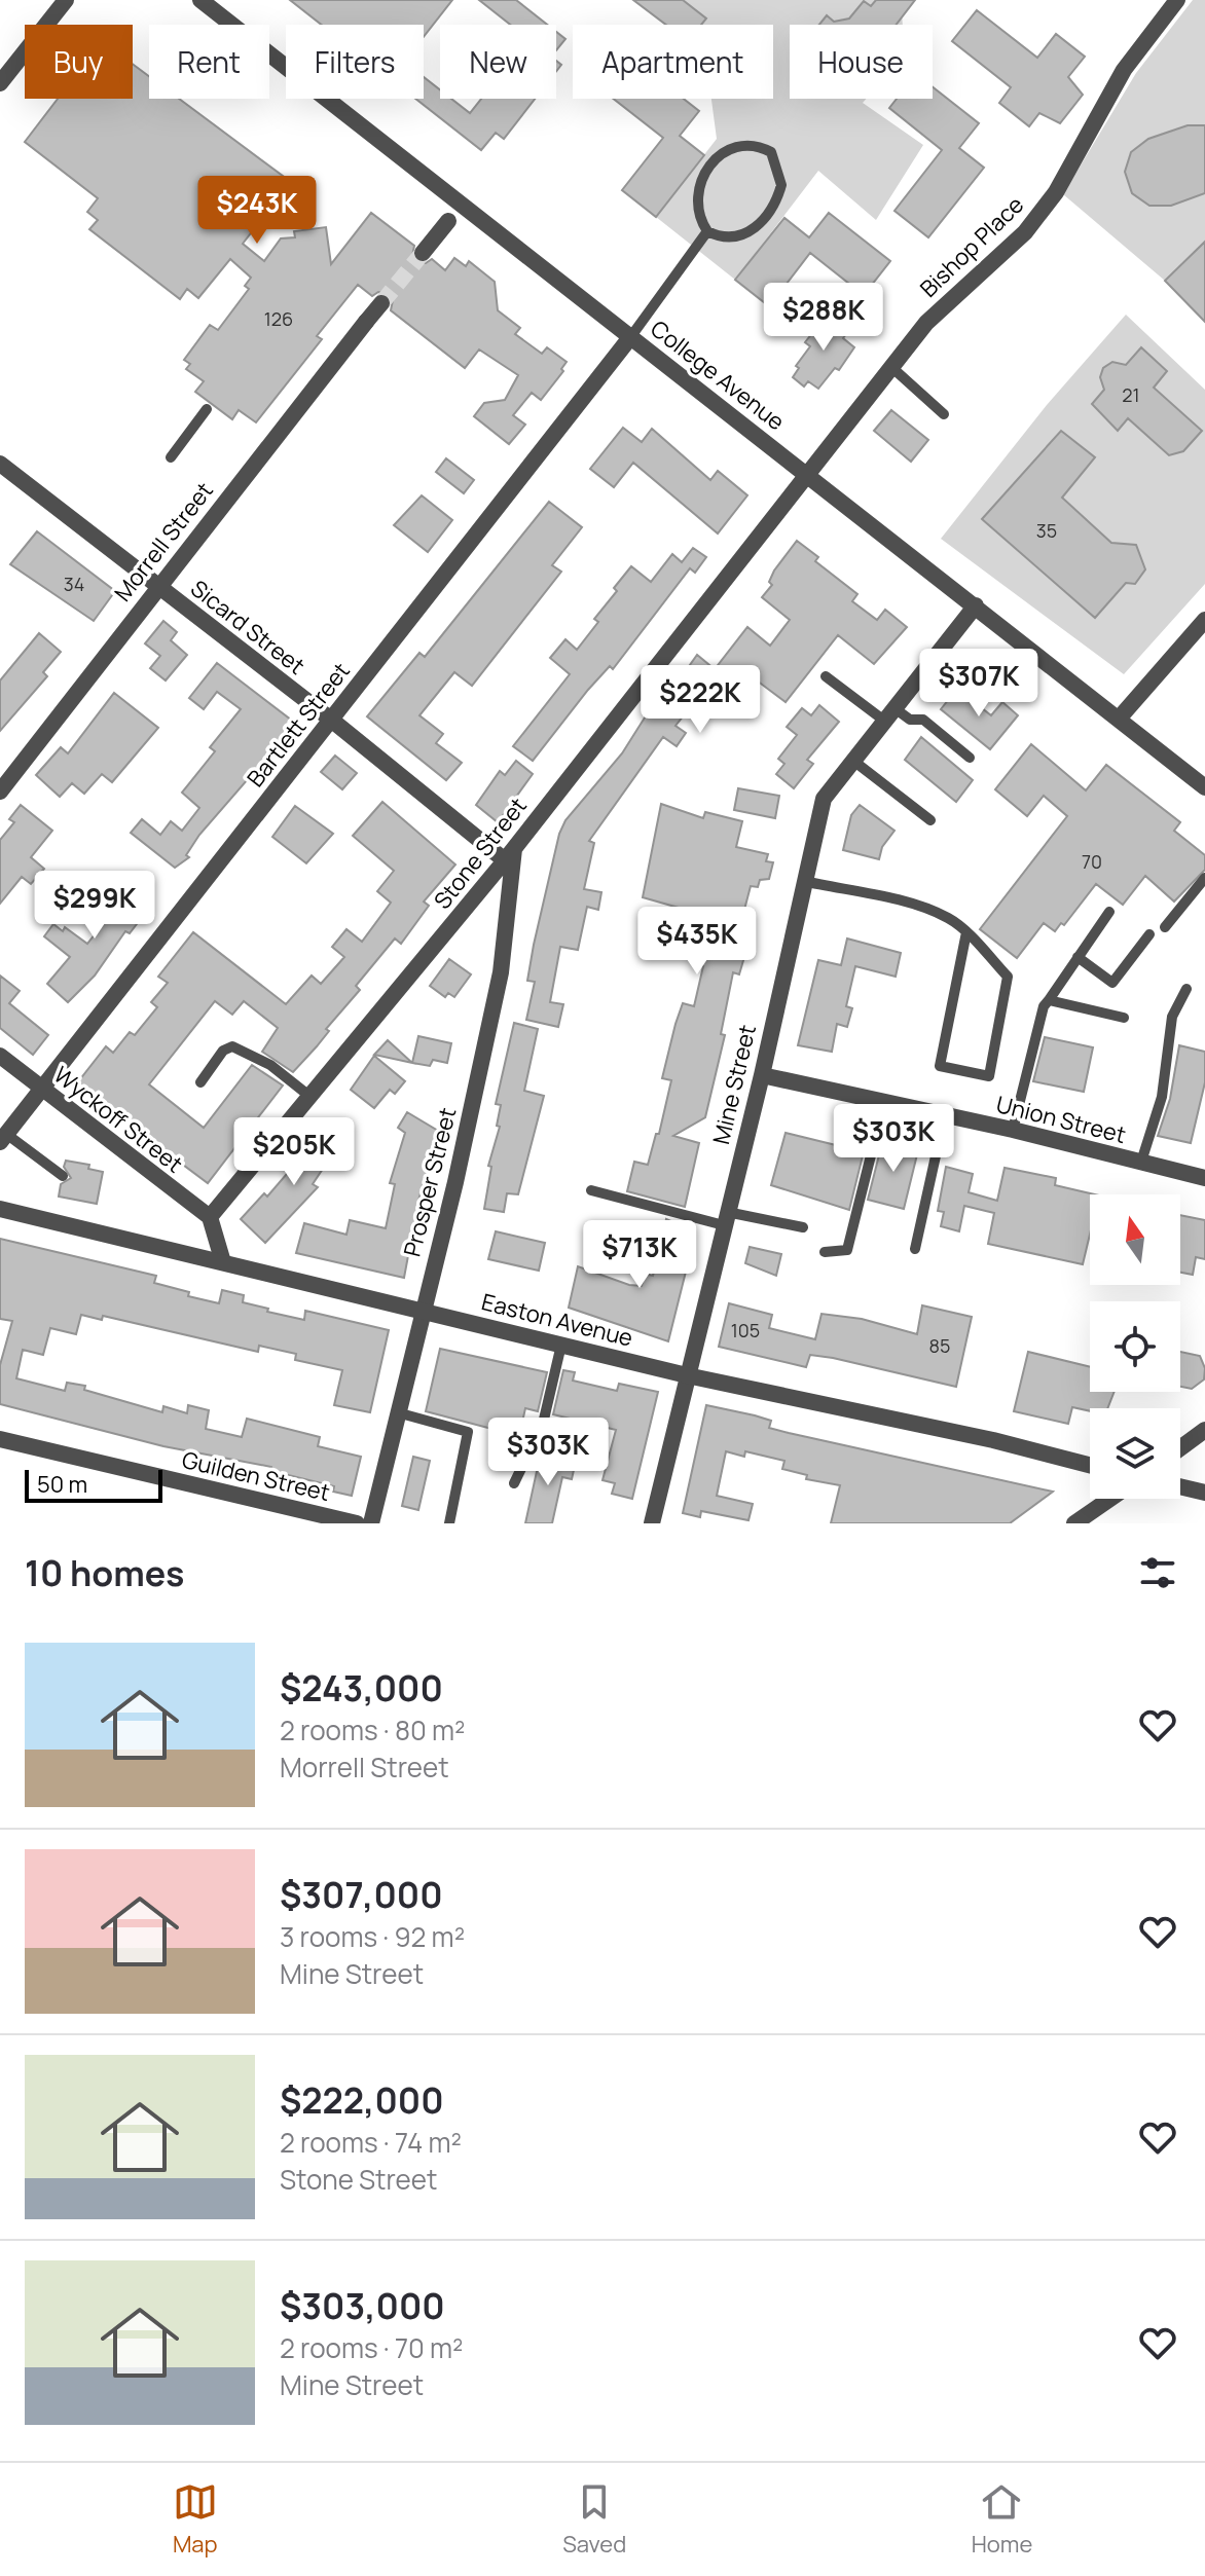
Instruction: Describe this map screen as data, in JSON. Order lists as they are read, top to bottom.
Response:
{
  "streets": {
    "street": [
      "Bishop Place",
      "College Avenue",
      "Morrell Street",
      "Sicard Street",
      "Bartlett Street",
      "Stone Street",
      "Mine Street",
      "Wyckoff Street",
      "Union Street",
      "Prosper Street",
      "Easton Avenue",
      "Guilden Street"
    ]
  },
  "crossings": [
    ["Bishop Place", "College Avenue"],
    ["Bishop Place", "Stone Street"],
    ["College Avenue", "Bartlett Street"],
    ["College Avenue", "Stone Street"],
    ["College Avenue", "Mine Street"],
    ["Morrell Street", "Sicard Street"],
    ["Sicard Street", "Bartlett Street"],
    ["Sicard Street", "Stone Street"],
    ["Sicard Street", "Prosper Street"],
    ["Bartlett Street", "Wyckoff Street"],
    ["Stone Street", "Wyckoff Street"],
    ["Stone Street", "Prosper Street"],
    ["Mine Street", "Union Street"],
    ["Mine Street", "Easton Avenue"],
    ["Prosper Street", "Easton Avenue"]
  ],
  "house_numbers": [
    "126",
    "21",
    "35",
    "34",
    "70",
    "105",
    "85"
  ],
  "scale_bar": "50 m",
  "north": "top",
  "page": {
    "chip": [
      "Buy",
      "Rent",
      "Filters",
      "New",
      "Apartment",
      "House"
    ],
    "price": [
      "$243K",
      "$288K",
      "$307K",
      "$222K",
      "$299K",
      "$435K",
      "$303K",
      "$205K",
      "$713K",
      "$303K"
    ],
    "scale": "50 m",
    "heading": "10 homes",
    "list": [
      {
        "name": "$243,000",
        "note": "2 rooms · 80 m² · Morrell Street"
      },
      {
        "name": "$307,000",
        "note": "3 rooms · 92 m² · Mine Street"
      },
      {
        "name": "$222,000",
        "note": "2 rooms · 74 m² · Stone Street"
      },
      {
        "name": "$303,000",
        "note": "2 rooms · 70 m² · Mine Street"
      }
    ],
    "tabs": ["Map", "Saved", "Home"]
  }
}
